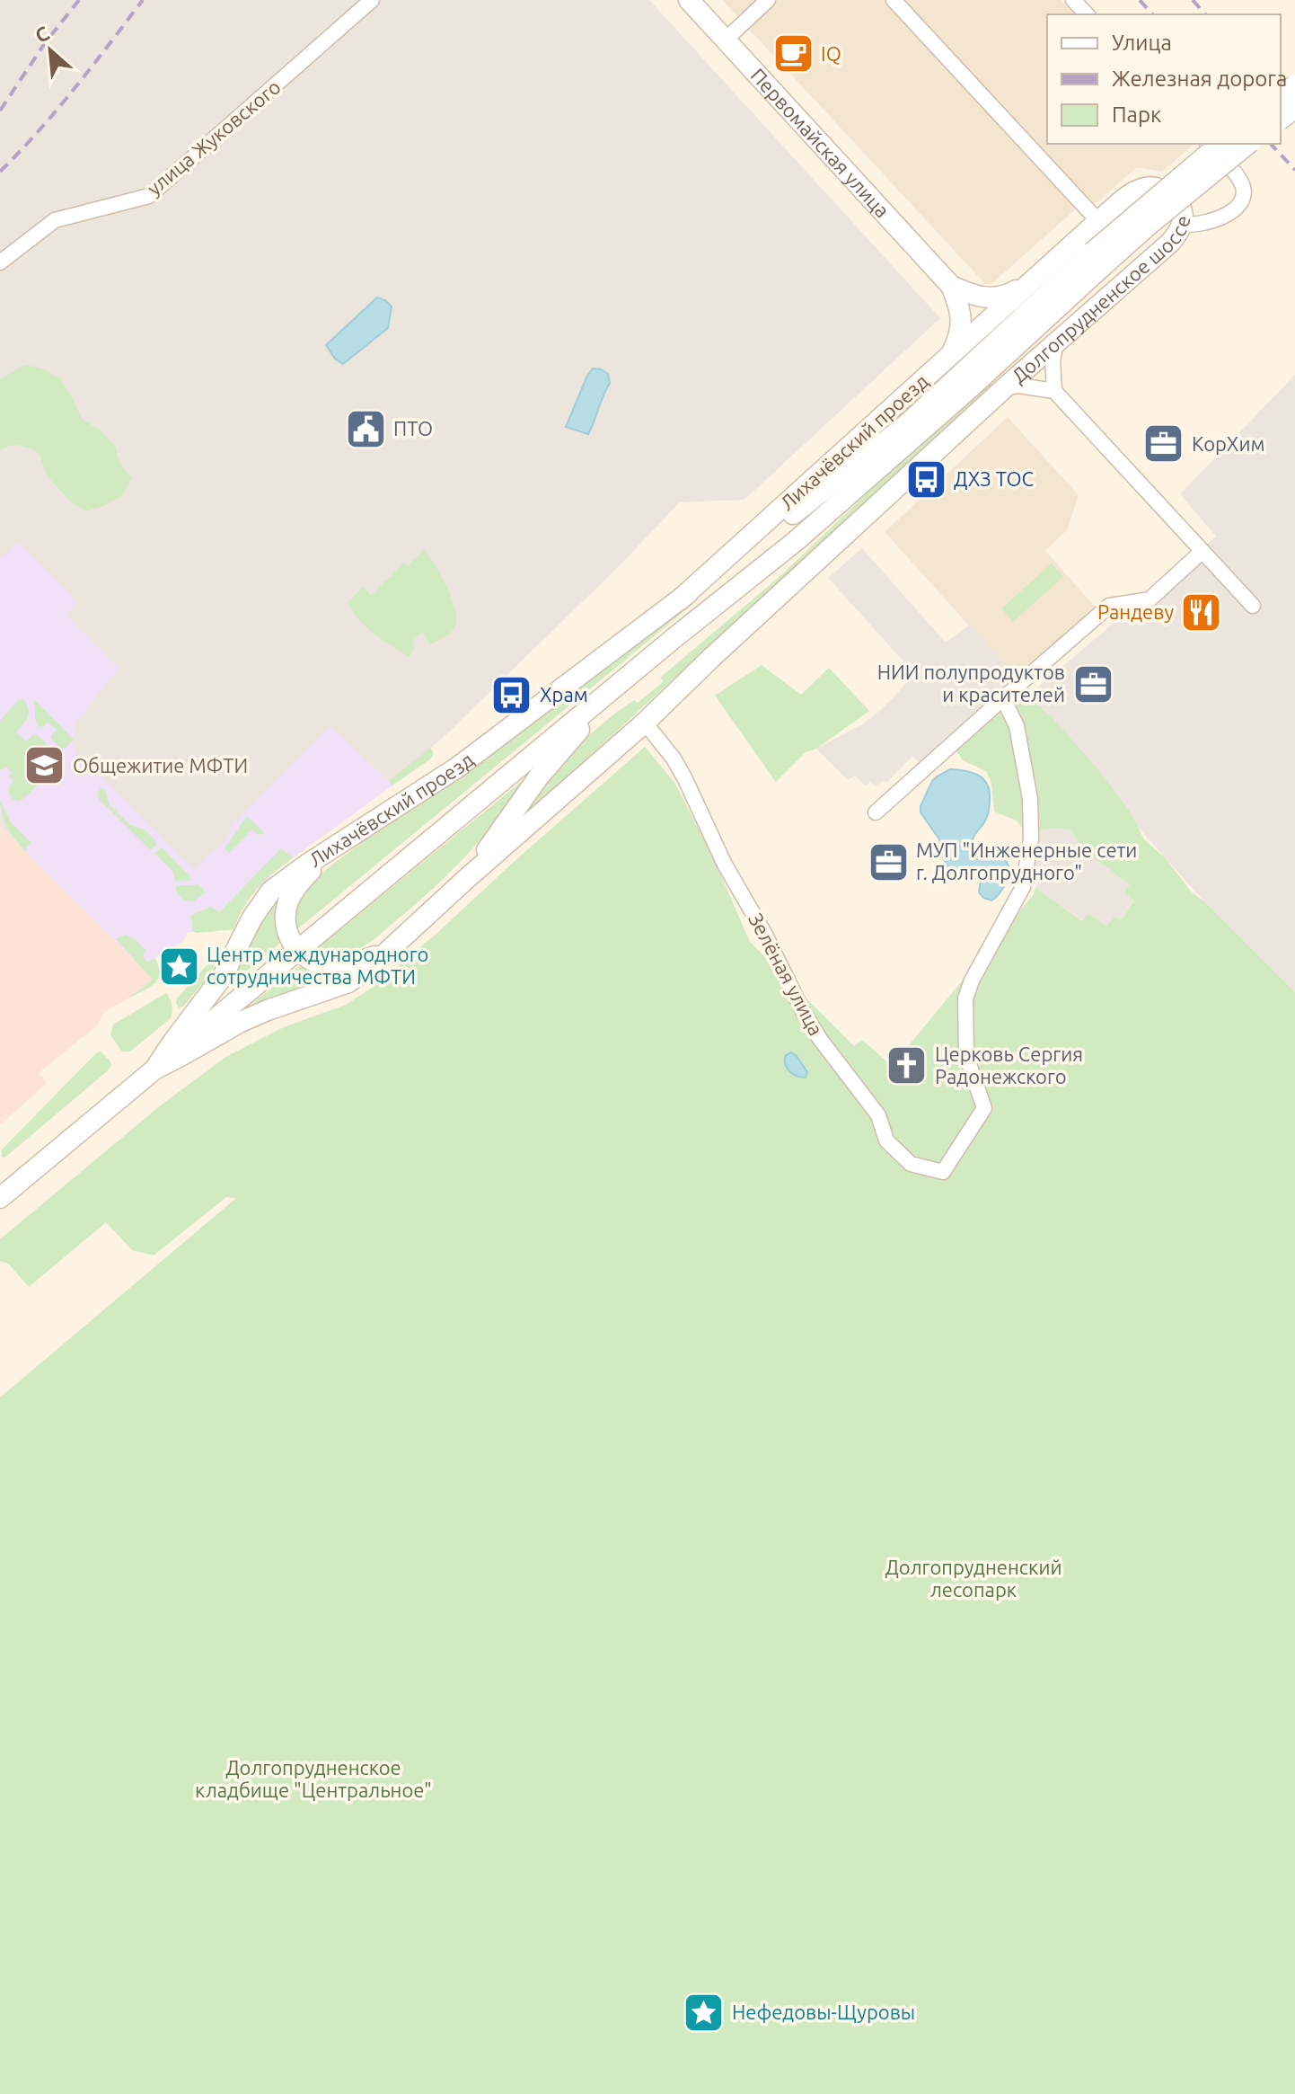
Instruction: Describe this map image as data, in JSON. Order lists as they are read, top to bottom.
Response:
{
  "streets": {
    "main road": ["Первомайская улица", "Долгопрудненское шоссе", "Лихачёвский проезд"],
    "street": ["улица Жуковского", "Зелёная улица"]
  },
  "crossings": [
    ["Долгопрудненское шоссе", "Лихачёвский проезд"],
    ["Долгопрудненское шоссе", "Зелёная улица"]
  ],
  "parks": ["Долгопрудненский лесопарк", "Долгопрудненское кладбище \"Центральное\""],
  "places": {
    "cafe": ["IQ"],
    "public building": ["ПТО"],
    "office": ["КорХим", "НИИ полупродуктов и красителей", "МУП \"Инженерные сети г. Долгопрудного\""],
    "bus stop": ["ДХЗ ТОС", "Храм"],
    "restaurant": ["Рандеву"],
    "school or university": ["Общежитие МФТИ"],
    "place": ["Центр международного сотрудничества МФТИ", "Нефедовы-Щуровы"],
    "church": ["Церковь Сергия Радонежского"]
  },
  "legend": ["Улица", "Железная дорога", "Парк"],
  "north": "top left"
}
